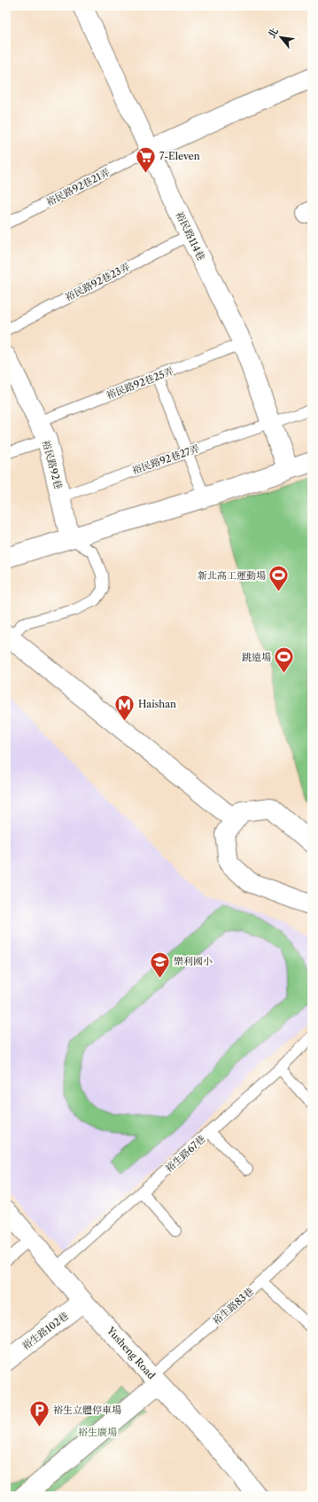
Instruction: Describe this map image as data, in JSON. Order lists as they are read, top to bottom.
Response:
{
  "streets": {
    "street": [
      "裕民路114巷",
      "裕民路92巷",
      "裕生路102巷",
      "Yusheng Road"
    ],
    "lane": [
      "裕民路92巷21弄",
      "裕民路92巷23弄",
      "裕民路92巷25弄",
      "裕民路92巷27弄",
      "裕生路67巷",
      "裕生路83巷"
    ]
  },
  "crossings": [
    ["裕民路92巷21弄", "裕民路114巷"],
    ["裕民路114巷", "裕民路92巷23弄"],
    ["裕民路114巷", "裕民路92巷25弄"],
    ["裕民路114巷", "裕民路92巷27弄"],
    ["裕民路92巷25弄", "裕民路92巷"],
    ["裕民路92巷27弄", "裕民路92巷"],
    ["裕生路67巷", "Yusheng Road"],
    ["裕生路83巷", "Yusheng Road"],
    ["裕生路102巷", "Yusheng Road"]
  ],
  "parks": ["裕生廣場"],
  "places": {
    "supermarket": ["7-Eleven"],
    "sports": ["新北高工運動場", "跳遠場"],
    "metro station": ["Haishan"],
    "school or university": ["樂利國小"],
    "parking": ["裕生立體停車場"]
  },
  "north": "top left"
}
